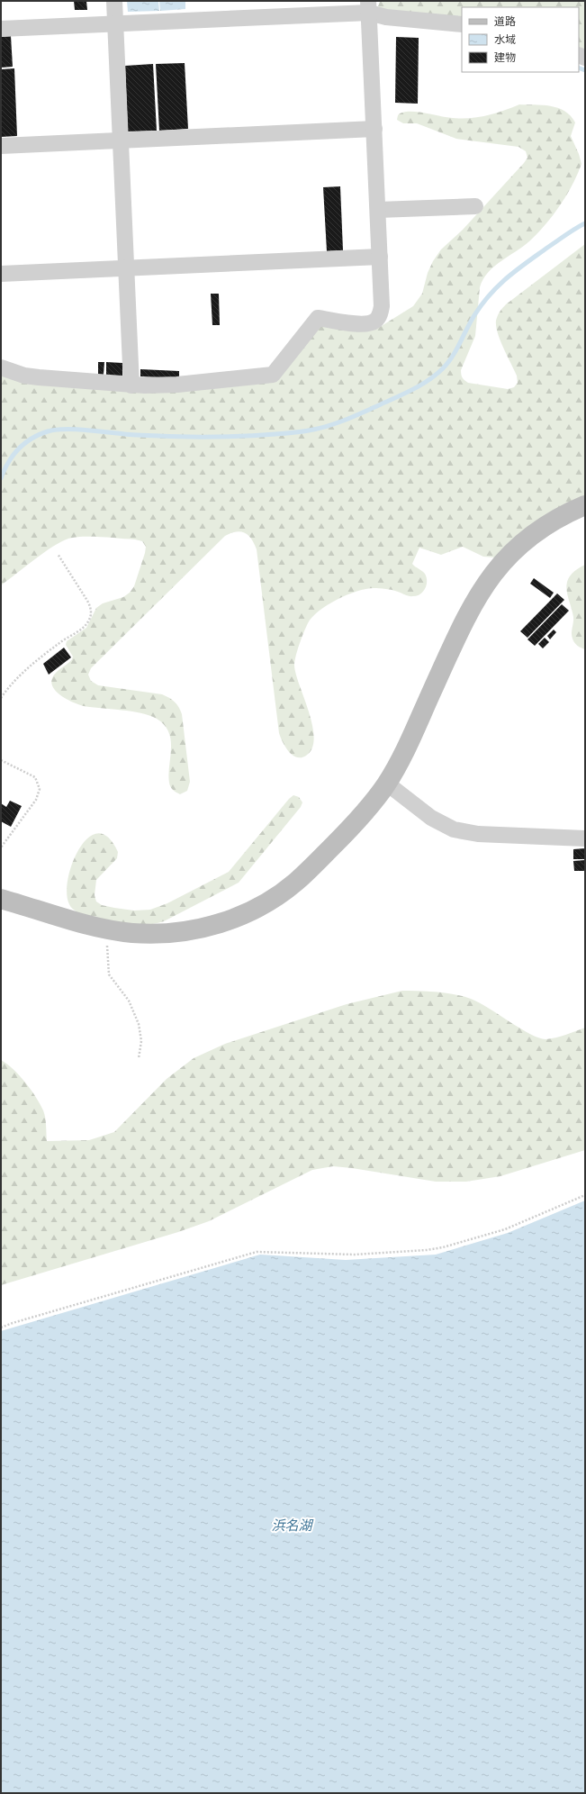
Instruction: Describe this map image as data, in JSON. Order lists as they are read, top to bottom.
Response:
{
  "water": ["浜名湖"],
  "legend": ["道路", "水域", "建物"]
}
